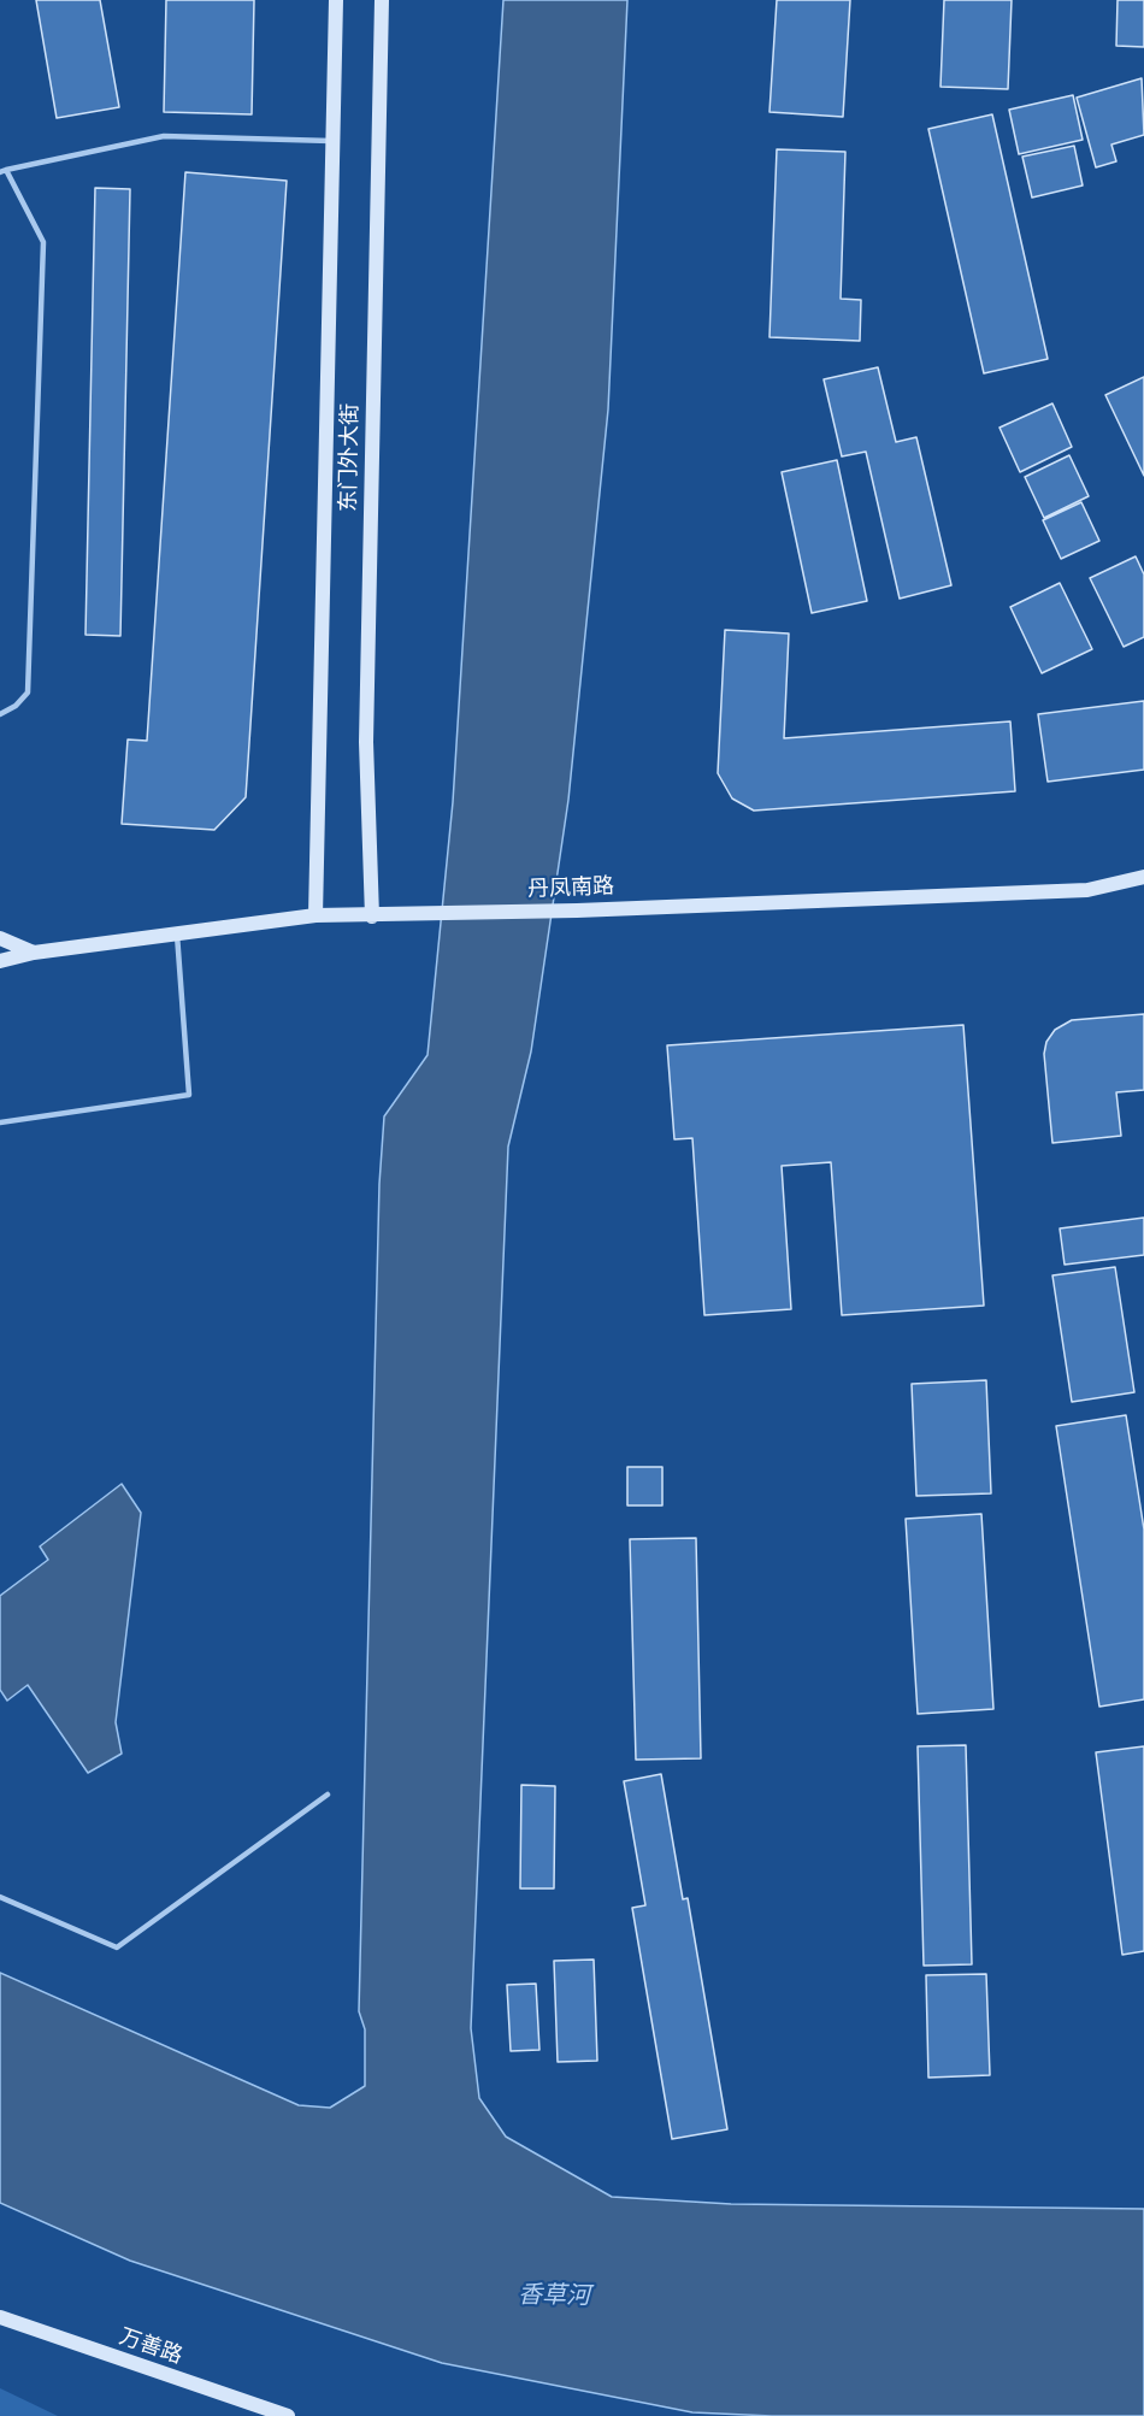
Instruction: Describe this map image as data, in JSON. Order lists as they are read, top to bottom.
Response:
{
  "streets": {
    "street": ["东门外大街", "丹凤南路", "万善路"]
  },
  "crossings": [
    ["东门外大街", "丹凤南路"]
  ],
  "water": ["香草河"]
}
